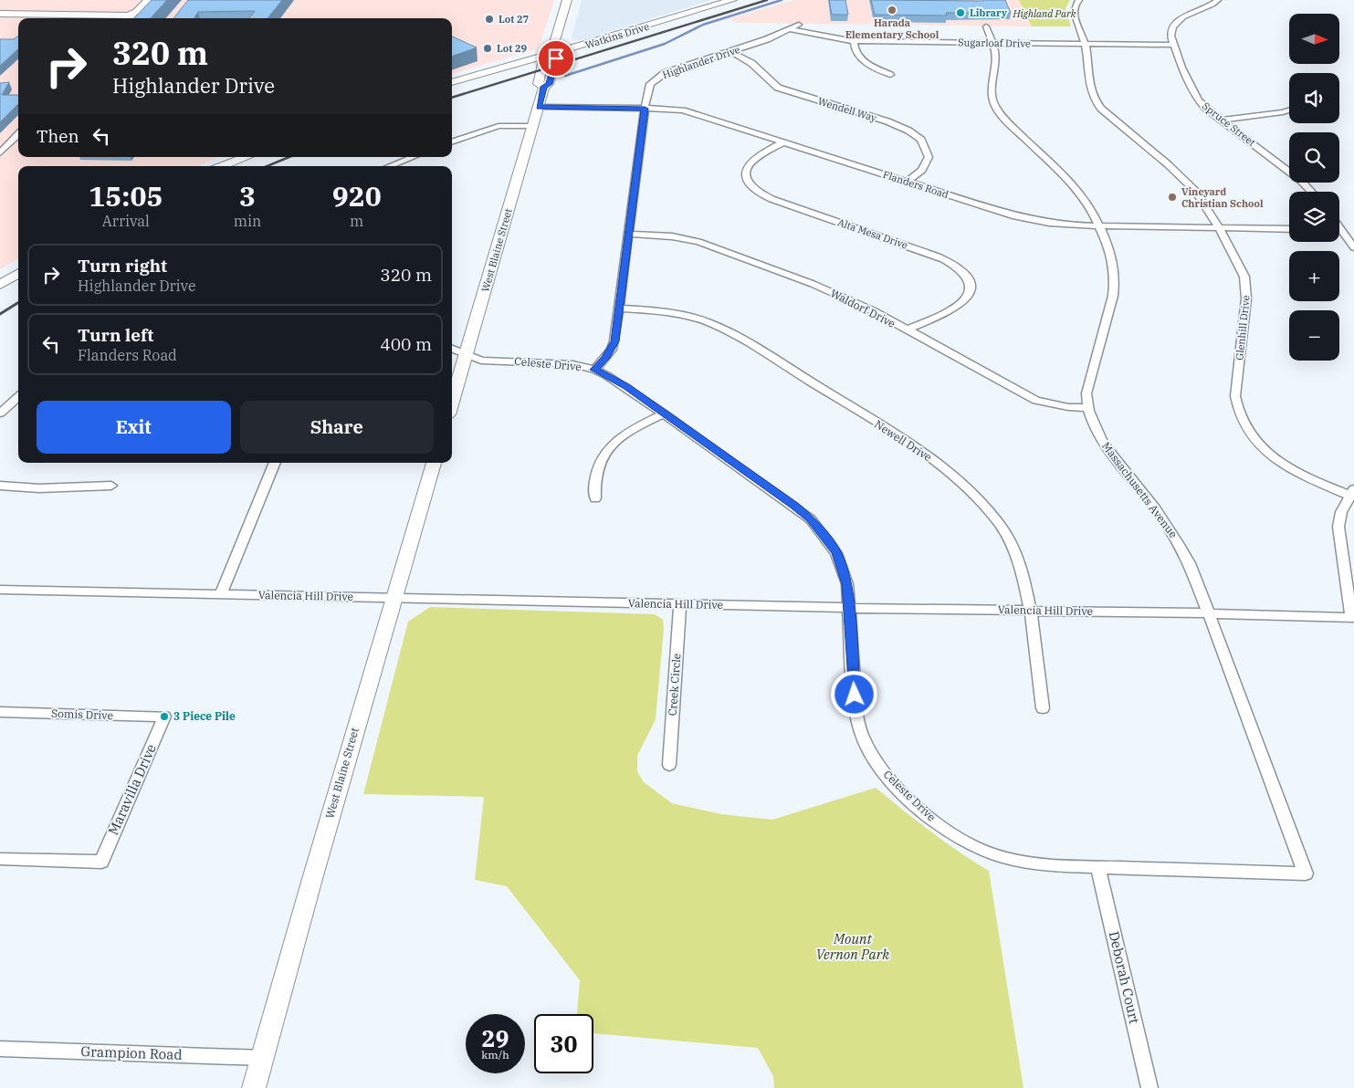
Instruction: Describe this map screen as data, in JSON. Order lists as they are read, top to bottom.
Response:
{
  "streets": {
    "street": [
      "Watkins Drive",
      "Sugarloaf Drive",
      "Highlander Drive",
      "Wendell Way",
      "Spruce Street",
      "Flanders Road",
      "Alta Mesa Drive",
      "West Blaine Street",
      "Waldorf Drive",
      "Glenhill Drive",
      "Celeste Drive",
      "Newell Drive",
      "Massachusetts Avenue",
      "Valencia Hill Drive",
      "Creek Circle",
      "Somis Drive",
      "Maravilla Drive",
      "Deborah Court",
      "Grampion Road"
    ]
  },
  "crossings": [
    ["Watkins Drive", "West Blaine Street"],
    ["Sugarloaf Drive", "Highlander Drive"],
    ["Sugarloaf Drive", "Spruce Street"],
    ["Sugarloaf Drive", "Glenhill Drive"],
    ["Sugarloaf Drive", "Massachusetts Avenue"],
    ["Highlander Drive", "Wendell Way"],
    ["Highlander Drive", "Flanders Road"],
    ["Highlander Drive", "Waldorf Drive"],
    ["Highlander Drive", "Celeste Drive"],
    ["Highlander Drive", "Newell Drive"],
    ["Wendell Way", "Flanders Road"],
    ["Flanders Road", "Alta Mesa Drive"],
    ["Flanders Road", "West Blaine Street"],
    ["Flanders Road", "Glenhill Drive"],
    ["Flanders Road", "Massachusetts Avenue"],
    ["Alta Mesa Drive", "Waldorf Drive"],
    ["West Blaine Street", "Celeste Drive"],
    ["West Blaine Street", "Valencia Hill Drive"],
    ["West Blaine Street", "Grampion Road"],
    ["Waldorf Drive", "Massachusetts Avenue"],
    ["Glenhill Drive", "Valencia Hill Drive"],
    ["Celeste Drive", "Massachusetts Avenue"],
    ["Celeste Drive", "Valencia Hill Drive"],
    ["Celeste Drive", "Deborah Court"],
    ["Newell Drive", "Valencia Hill Drive"],
    ["Massachusetts Avenue", "Valencia Hill Drive"],
    ["Valencia Hill Drive", "Creek Circle"],
    ["Somis Drive", "Maravilla Drive"]
  ],
  "parks": ["Highland Park", "Mount Vernon Park"],
  "places": [
    "Harada Elementary School",
    "Library",
    "Lot 27",
    "Lot 29",
    "Vineyard Christian School",
    "3 Piece Pile"
  ],
  "north": "right",
  "page": {
    "map_buttons": ["+", "−"],
    "turn": ["320 m", "Highlander Drive"],
    "then": "Then",
    "eta": [
      "15:05",
      "Arrival",
      "3",
      "min",
      "920",
      "m"
    ],
    "list": [
      {
        "name": "Turn right",
        "note": "Highlander Drive",
        "value": "320 m"
      },
      {
        "name": "Turn left",
        "note": "Flanders Road",
        "value": "400 m"
      }
    ],
    "buttons": ["Exit", "Share"],
    "speed": "29 km/h",
    "limit": "30"
  }
}
